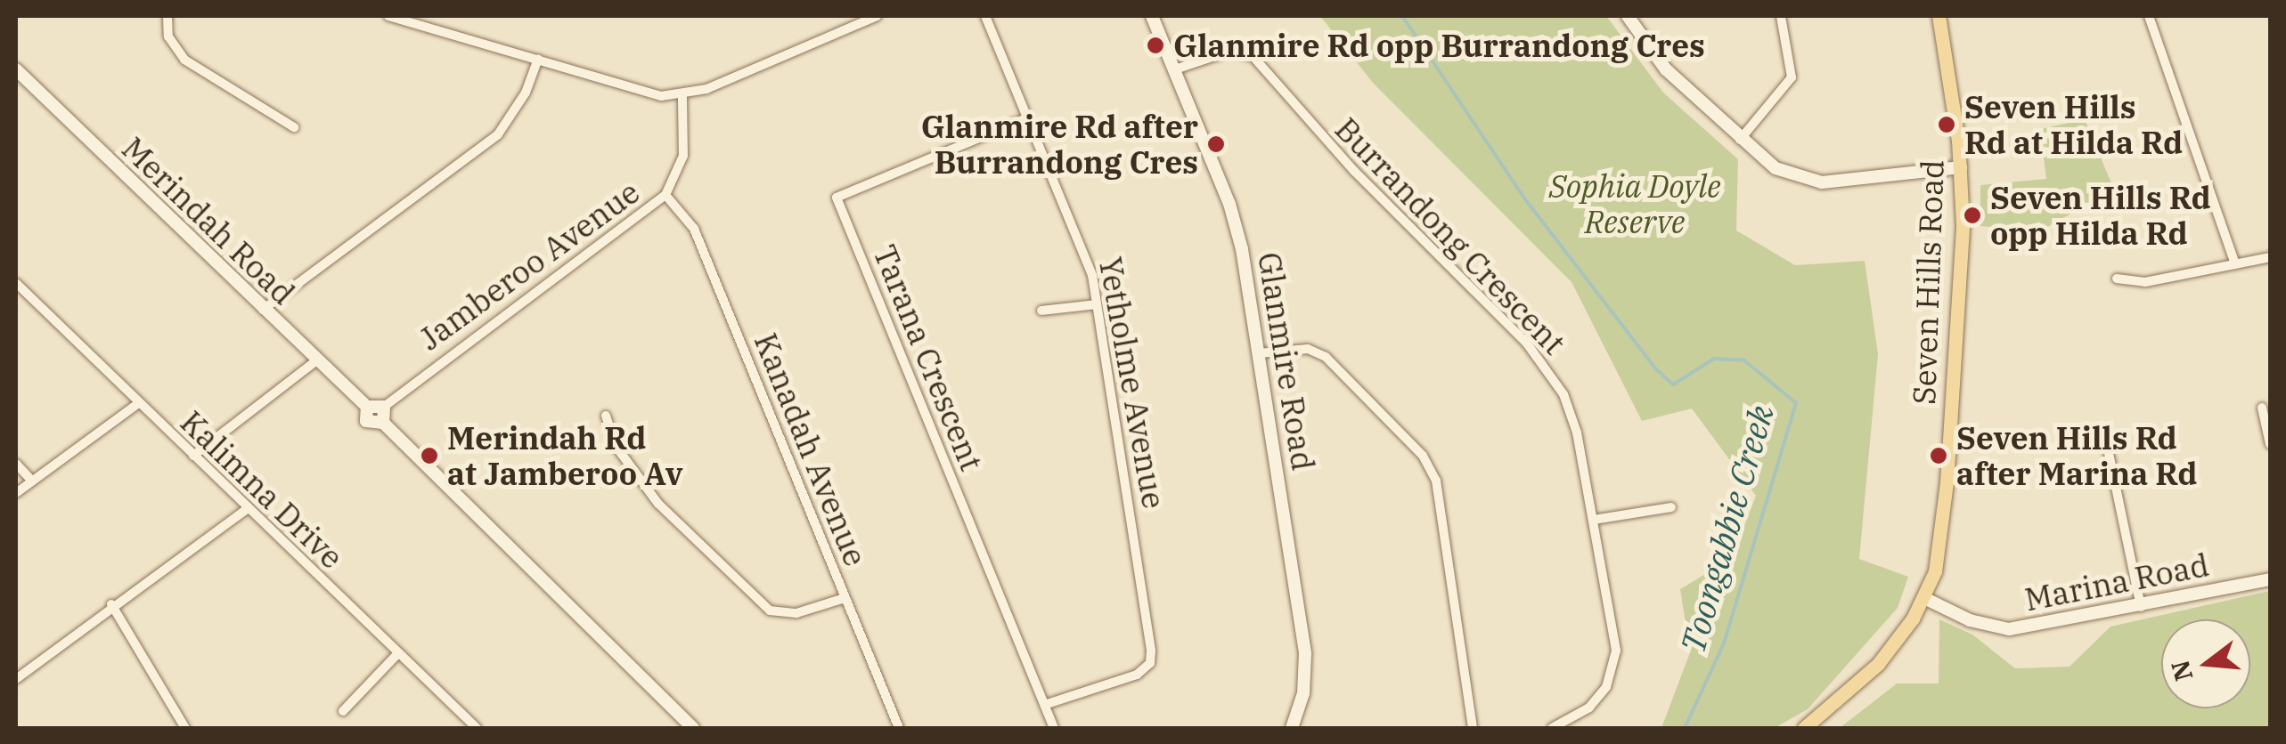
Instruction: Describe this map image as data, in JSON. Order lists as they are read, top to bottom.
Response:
{
  "streets": {
    "main road": ["Seven Hills Road"],
    "street": [
      "Merindah Road",
      "Burrandong Crescent",
      "Jamberoo Avenue",
      "Tarana Crescent",
      "Glanmire Road",
      "Yetholme Avenue",
      "Kanadah Avenue",
      "Kalimna Drive",
      "Marina Road"
    ]
  },
  "crossings": [
    ["Burrandong Crescent", "Glanmire Road"],
    ["Jamberoo Avenue", "Kanadah Avenue"],
    ["Seven Hills Road", "Marina Road"],
    ["Tarana Crescent", "Yetholme Avenue"]
  ],
  "water": ["Toongabbie Creek"],
  "parks": ["Sophia Doyle Reserve"],
  "places": [
    "Glanmire Rd opp Burrandong Cres",
    "Seven Hills Rd at Hilda Rd",
    "Glanmire Rd after Burrandong Cres",
    "Seven Hills Rd opp Hilda Rd",
    "Merindah Rd at Jamberoo Av",
    "Seven Hills Rd after Marina Rd"
  ],
  "north": "left"
}
